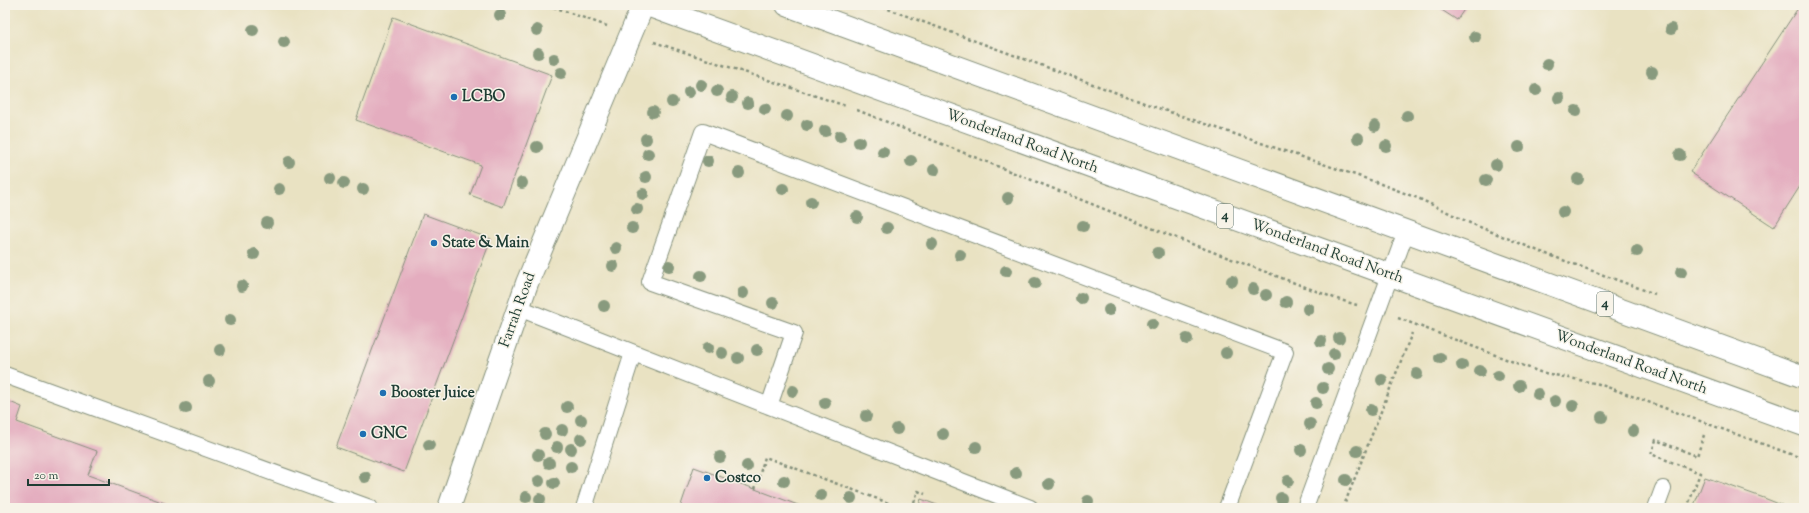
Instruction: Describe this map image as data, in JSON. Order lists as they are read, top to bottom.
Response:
{
  "streets": {
    "main road": ["Wonderland Road North", "4", "Farrah Road"]
  },
  "places": [
    "LCBO",
    "State & Main",
    "Booster Juice",
    "GNC",
    "Costco"
  ],
  "scale_bar": "20 m"
}
